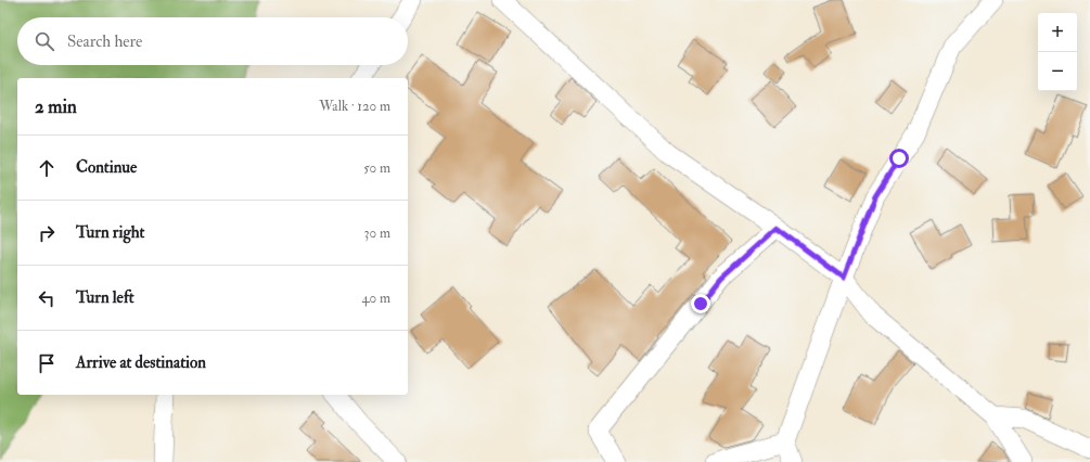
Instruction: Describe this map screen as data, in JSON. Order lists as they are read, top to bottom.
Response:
{
  "page": {
    "map_buttons": ["+", "−"],
    "search": "Search here",
    "heading": ["2 min", "Walk · 120 m"],
    "list": [
      ["Continue", "50 m"],
      ["Turn right", "30 m"],
      ["Turn left", "40 m"],
      "Arrive at destination"
    ]
  }
}
